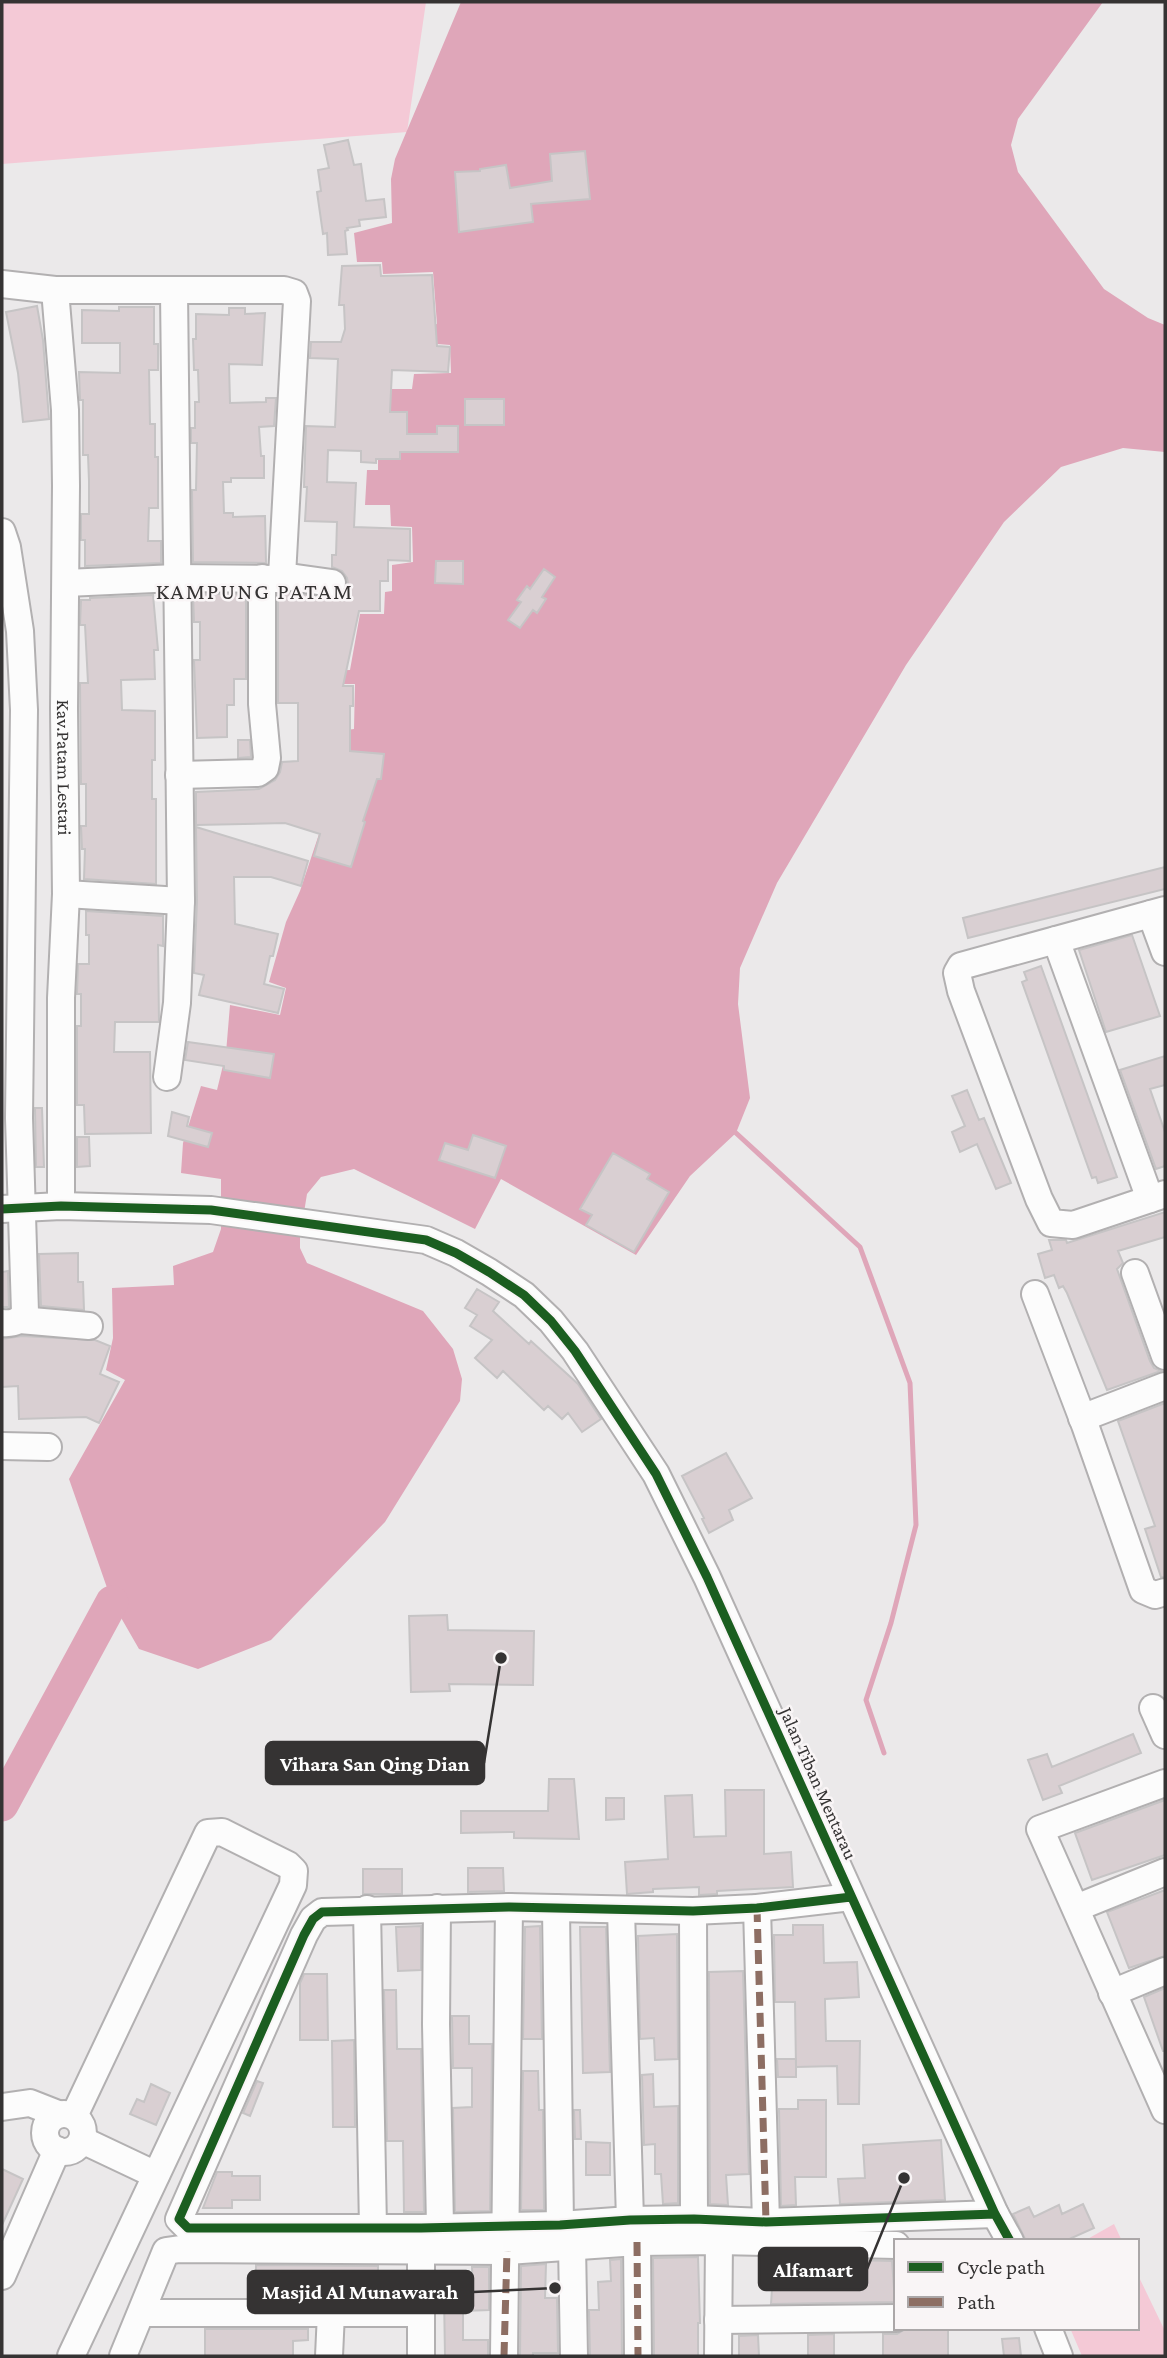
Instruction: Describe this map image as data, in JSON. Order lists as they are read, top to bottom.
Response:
{
  "streets": {
    "street": ["Kav.Patam Lestari", "Jalan Tiban Mentarau"]
  },
  "crossings": [
    ["Kav.Patam Lestari", "Jalan Tiban Mentarau"]
  ],
  "districts": ["KAMPUNG PATAM"],
  "places": ["Vihara San Qing Dian", "Alfamart", "Masjid Al Munawarah"],
  "legend": ["Cycle path", "Path"]
}
